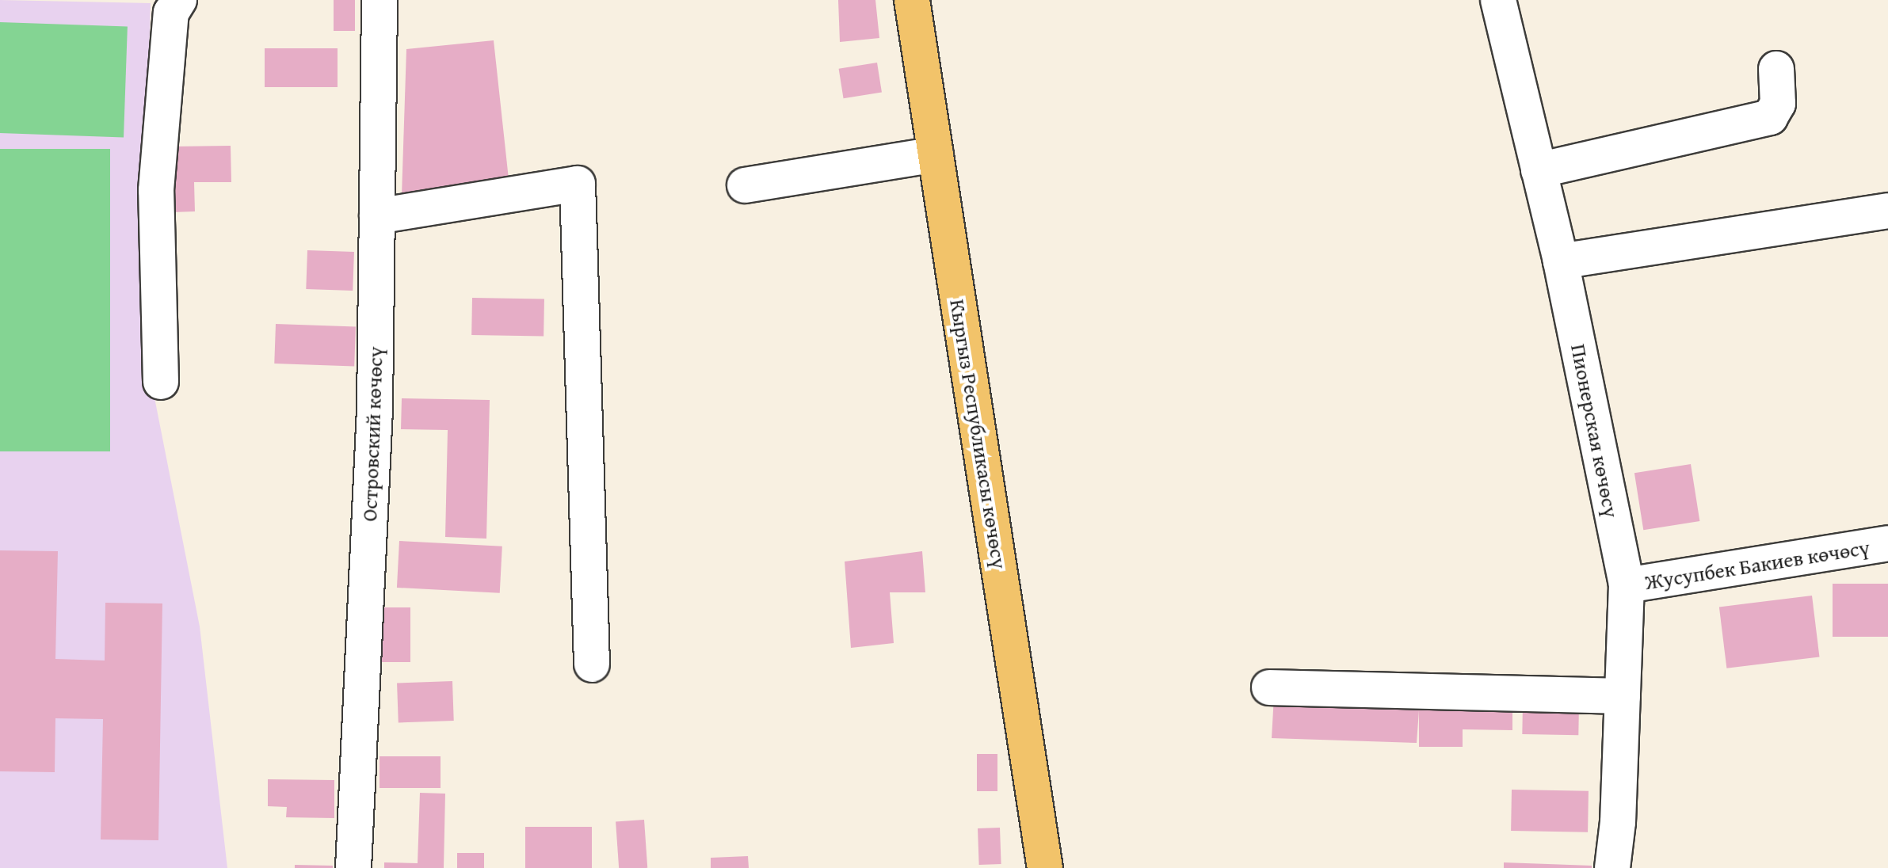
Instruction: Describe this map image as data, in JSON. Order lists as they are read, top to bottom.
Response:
{
  "streets": {
    "main road": ["Кыргыз Республикасы көчөсү"],
    "street": ["Пионерская көчөсү", "Островский көчөсү", "Жусупбек Бакиев көчөсү"]
  },
  "crossings": [
    ["Пионерская көчөсү", "Жусупбек Бакиев көчөсү"]
  ]
}
